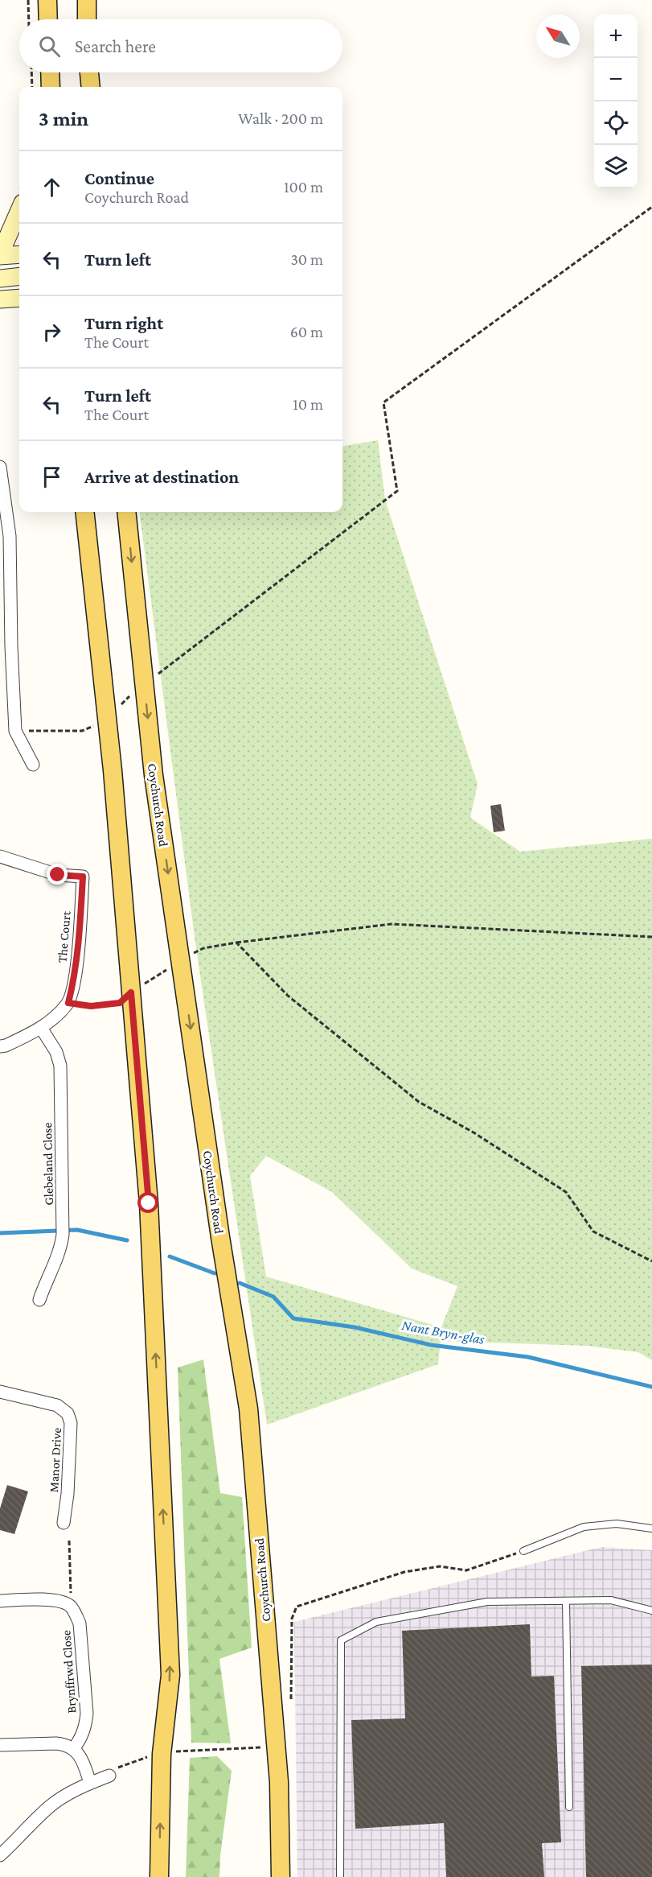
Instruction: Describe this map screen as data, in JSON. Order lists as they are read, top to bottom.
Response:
{
  "streets": {
    "main road": ["Coychurch Road"],
    "street": [
      "The Court",
      "Glebeland Close",
      "Manor Drive",
      "Brynffrwd Close"
    ]
  },
  "water": ["Nant Bryn-glas"],
  "north": "top left",
  "page": {
    "map_buttons": ["+", "−"],
    "search": "Search here",
    "heading": ["3 min", "Walk · 200 m"],
    "list": [
      ["Continue", "Coychurch Road", "100 m"],
      ["Turn left", "30 m"],
      ["Turn right", "The Court", "60 m"],
      ["Turn left", "The Court", "10 m"],
      "Arrive at destination"
    ]
  }
}
